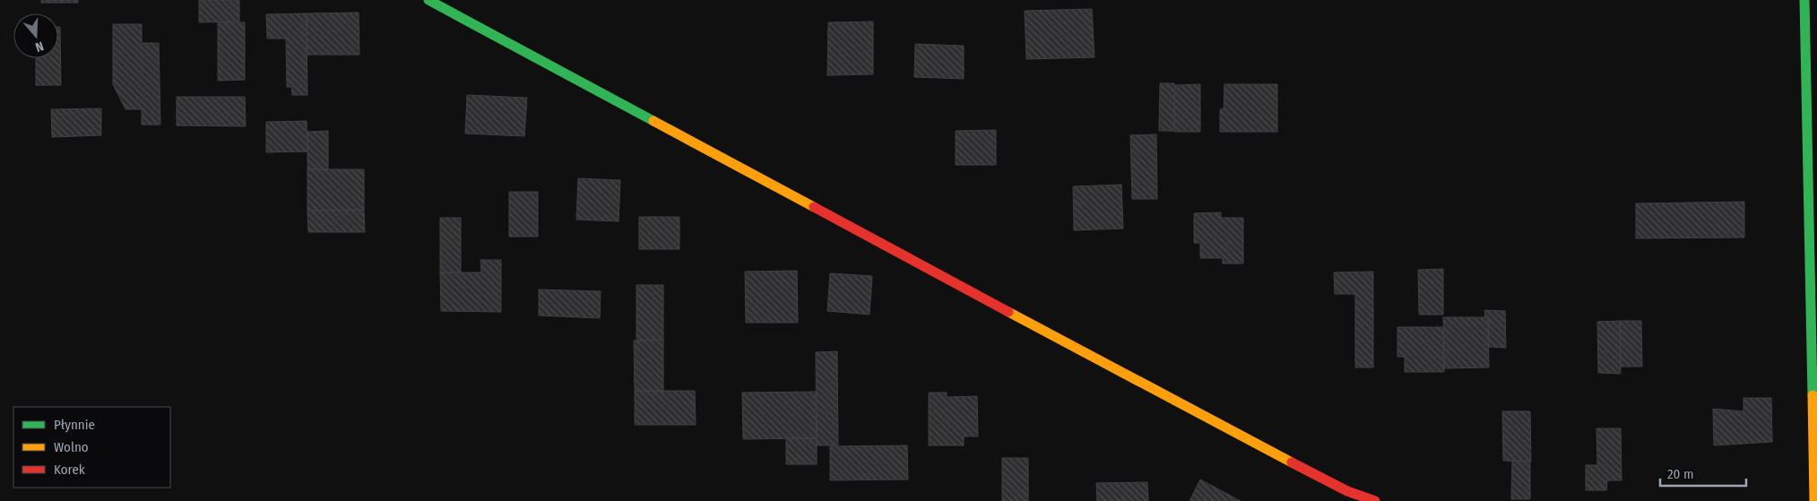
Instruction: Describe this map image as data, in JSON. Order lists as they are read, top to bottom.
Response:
{
  "legend": ["Płynnie", "Wolno", "Korek"],
  "scale_bar": "20 m",
  "north": "bottom"
}
